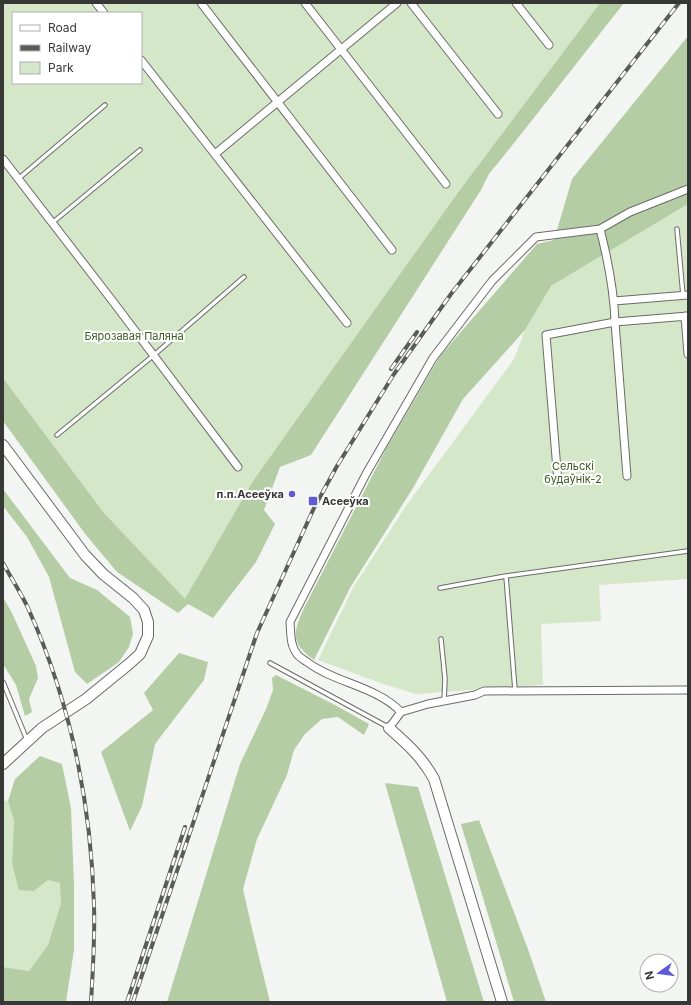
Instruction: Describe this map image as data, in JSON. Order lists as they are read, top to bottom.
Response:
{
  "parks": ["Бярозавая Паляна", "Сельскі будаўнік-2"],
  "places": {
    "other": ["п.п.Асееўка"],
    "transit": ["Асееўка"]
  },
  "legend": ["Road", "Railway", "Park"],
  "north": "left"
}
